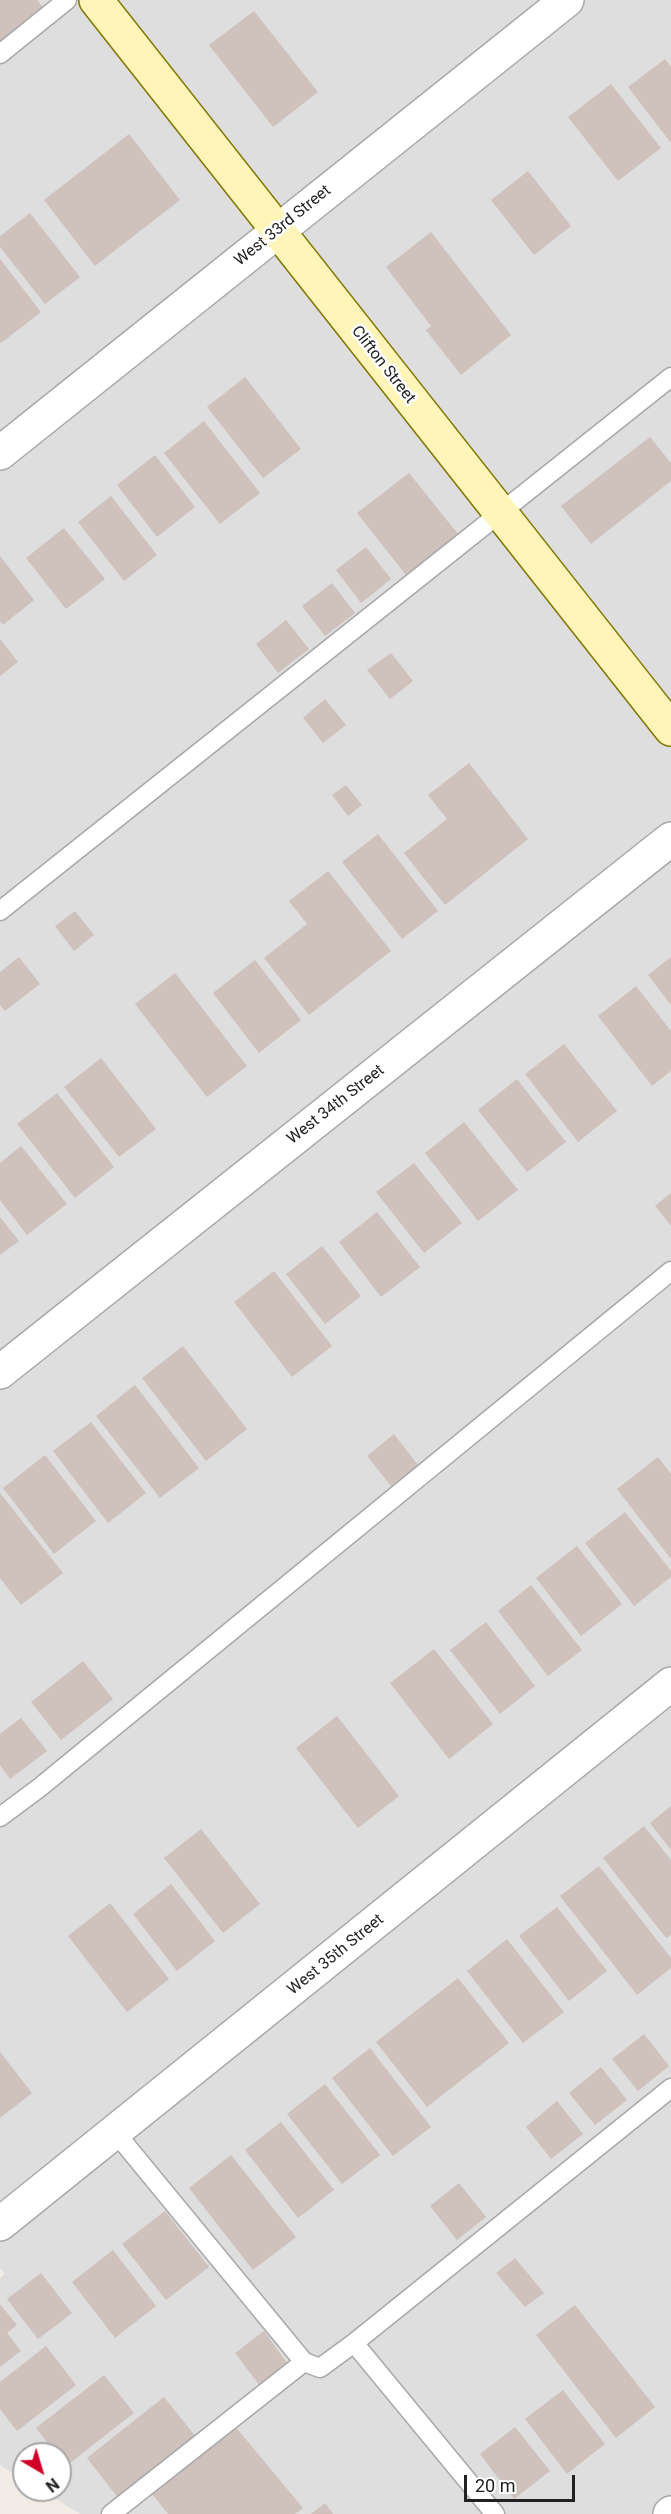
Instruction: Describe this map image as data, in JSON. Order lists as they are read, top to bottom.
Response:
{
  "streets": {
    "street": [
      "West 33rd Street",
      "Clifton Street",
      "West 34th Street",
      "West 35th Street"
    ]
  },
  "crossings": [
    ["West 33rd Street", "Clifton Street"]
  ],
  "scale_bar": "20 m",
  "north": "bottom right"
}
